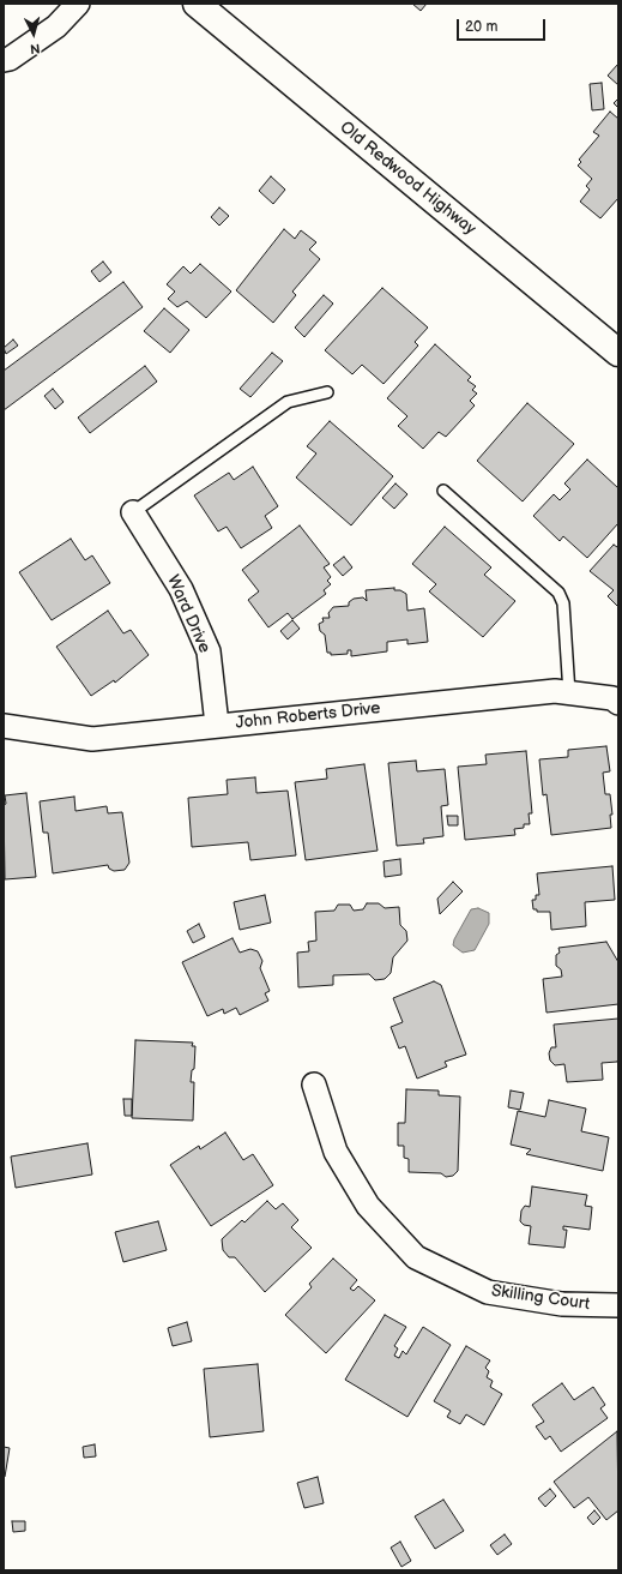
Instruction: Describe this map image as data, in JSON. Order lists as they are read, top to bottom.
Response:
{
  "streets": {
    "main road": ["Old Redwood Highway"],
    "street": ["Ward Drive", "John Roberts Drive", "Skilling Court"]
  },
  "crossings": [
    ["Ward Drive", "John Roberts Drive"]
  ],
  "scale_bar": "20 m",
  "north": "bottom"
}
